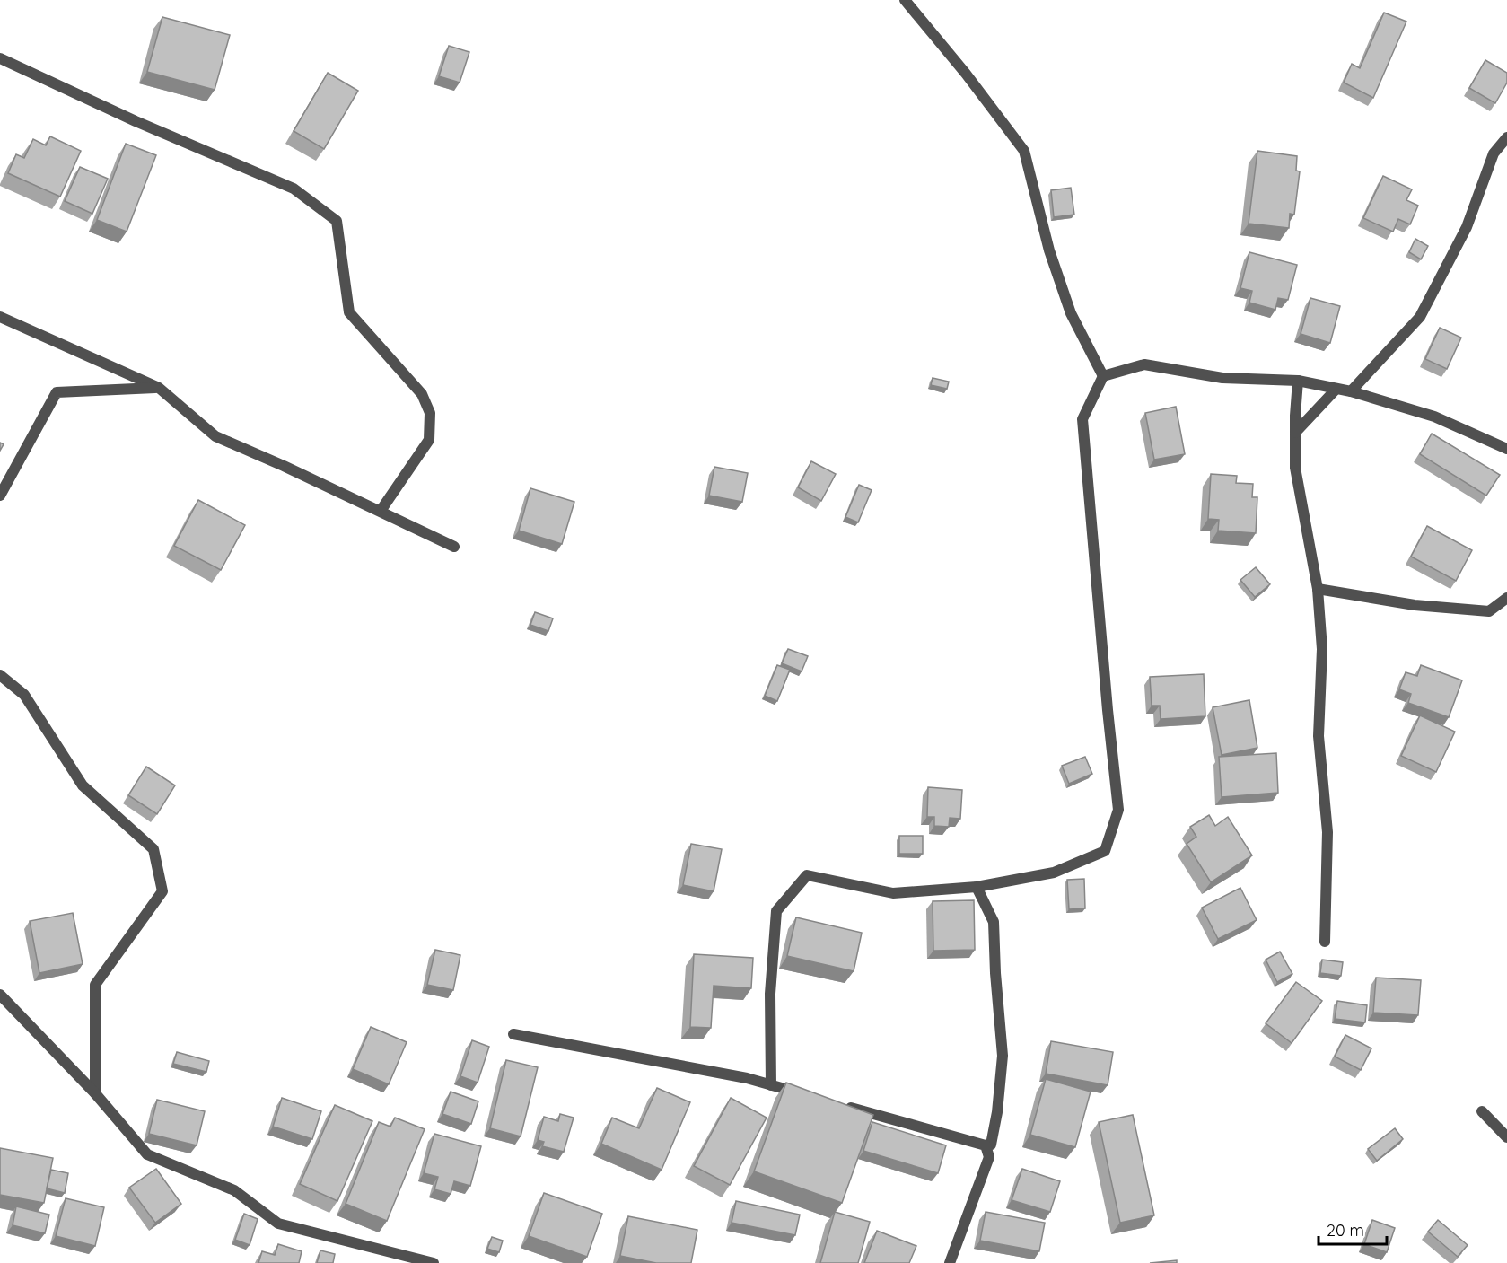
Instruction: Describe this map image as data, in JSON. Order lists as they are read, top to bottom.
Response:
{
  "scale_bar": "20 m"
}
